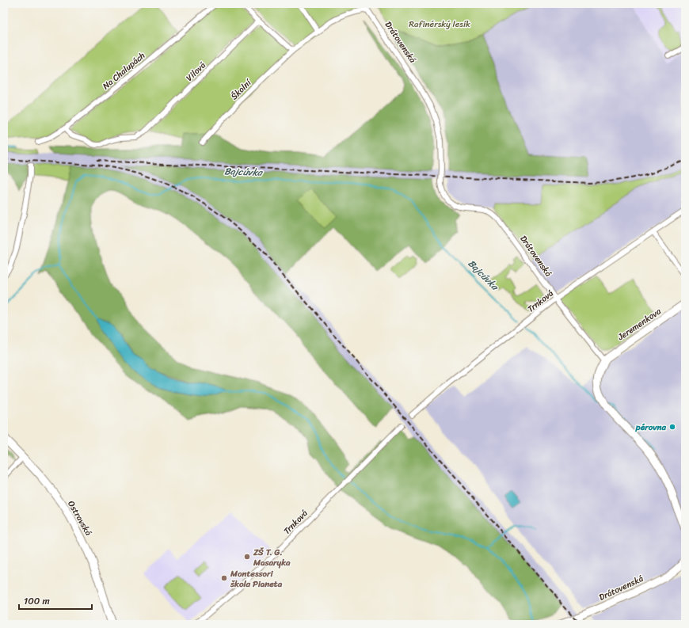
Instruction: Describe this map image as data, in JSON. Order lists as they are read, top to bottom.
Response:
{
  "streets": {
    "street": [
      "Drátovenská",
      "Na Chalupách",
      "Vilová",
      "Školní",
      "Trnková",
      "Jeremenkova",
      "Ostravská"
    ]
  },
  "crossings": [
    ["Drátovenská", "Školní"],
    ["Drátovenská", "Trnková"],
    ["Drátovenská", "Jeremenkova"],
    ["Na Chalupách", "Vilová"]
  ],
  "water": ["Bajcůvka"],
  "parks": ["Rafinérský lesík"],
  "places": ["pérovna", "ZŠ T. G. Masaryka", "Montessori škola Pianeta"],
  "scale_bar": "100 m"
}
